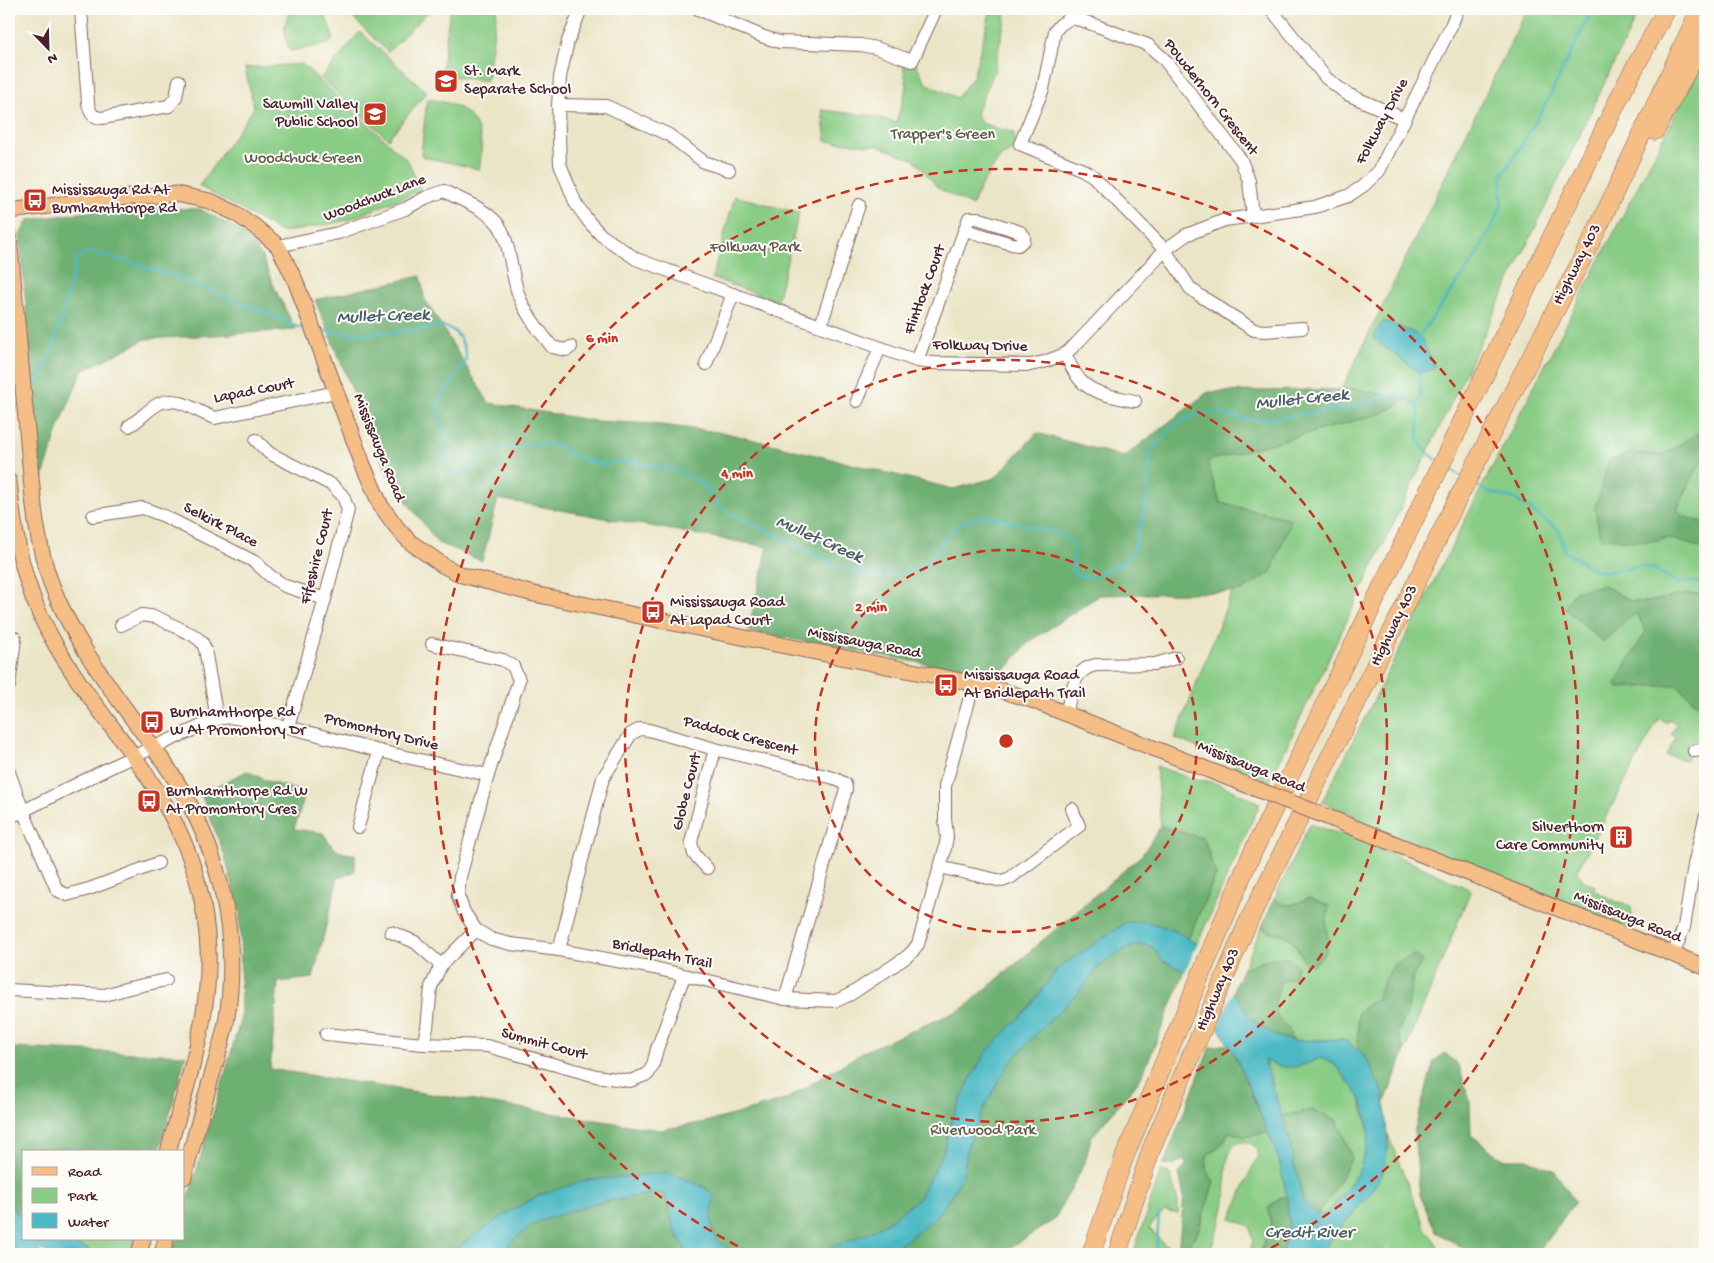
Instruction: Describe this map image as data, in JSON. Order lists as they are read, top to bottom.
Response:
{
  "streets": {
    "highway": ["Highway 403"],
    "main road": ["Mississauga Road"],
    "street": [
      "Powderhorn Crescent",
      "Folkway Drive",
      "Woodchuck Lane",
      "Flintlock Court",
      "Lapad Court",
      "Selkirk Place",
      "Fifeshire Court",
      "Promontory Drive",
      "Paddock Crescent",
      "Globe Court",
      "Bridlepath Trail",
      "Summit Court"
    ]
  },
  "crossings": [
    ["Powderhorn Crescent", "Folkway Drive"],
    ["Folkway Drive", "Flintlock Court"],
    ["Woodchuck Lane", "Mississauga Road"],
    ["Lapad Court", "Mississauga Road"],
    ["Mississauga Road", "Bridlepath Trail"],
    ["Selkirk Place", "Fifeshire Court"],
    ["Fifeshire Court", "Promontory Drive"],
    ["Paddock Crescent", "Globe Court"],
    ["Paddock Crescent", "Bridlepath Trail"],
    ["Bridlepath Trail", "Summit Court"]
  ],
  "water": ["Mullet Creek", "Credit River"],
  "parks": [
    "Trapper's Green",
    "Woodchuck Green",
    "Folkway Park",
    "Riverwood Park"
  ],
  "places": {
    "school or university": ["St. Mark Separate School", "Sawmill Valley Public School"],
    "bus stop": [
      "Mississauga Rd At Burnhamthorpe Rd",
      "Mississauga Road At Lapad Court",
      "Mississauga Road At Bridlepath Trail",
      "Burnhamthorpe Rd W At Promontory Dr",
      "Burnhamthorpe Rd W At Promontory Cres"
    ],
    "building": ["Silverthorn Care Community"]
  },
  "legend": ["Road", "Park", "Water"],
  "north": "bottom right",
  "rings": ["6 min", "4 min", "2 min"]
}
